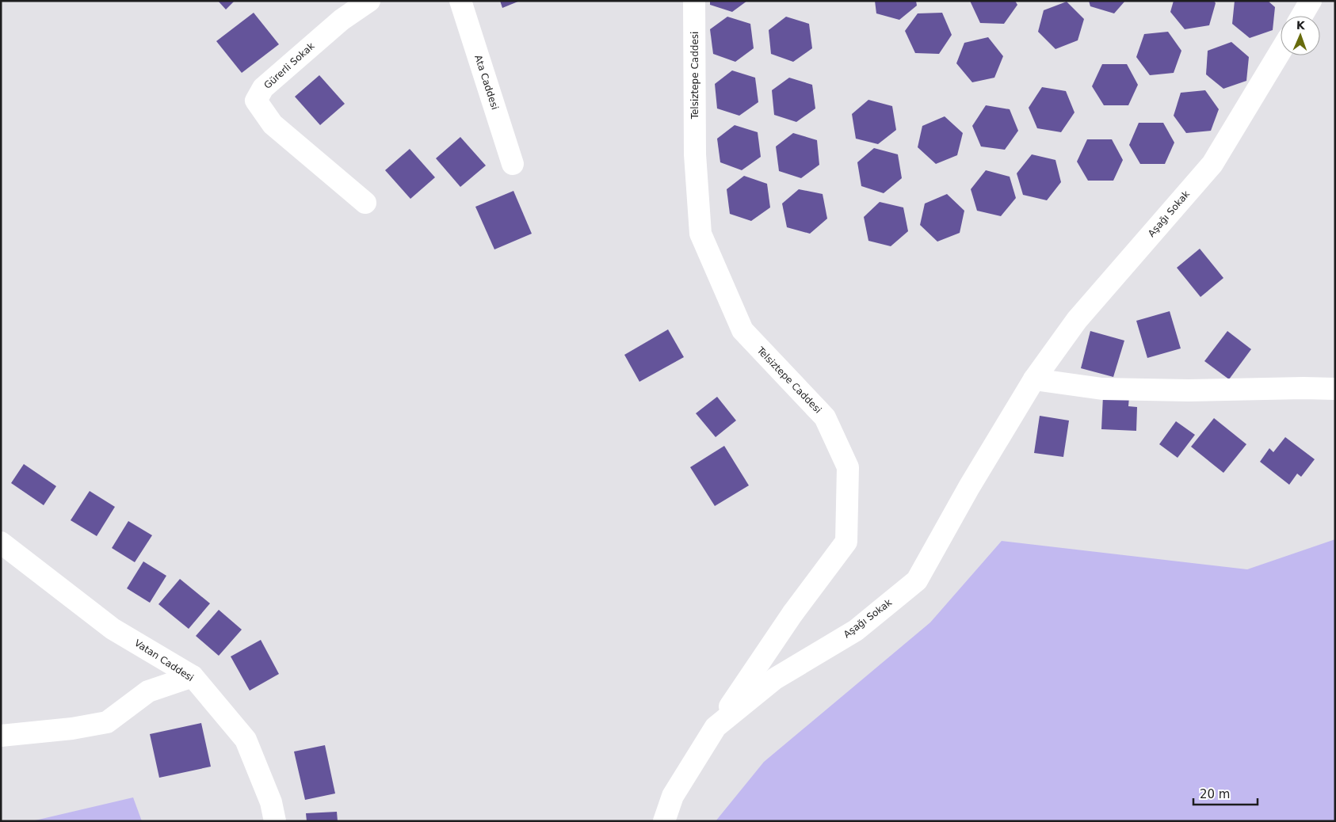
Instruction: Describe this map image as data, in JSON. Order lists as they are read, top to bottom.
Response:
{
  "streets": {
    "street": [
      "Gürerli Sokak",
      "Telsiztepe Caddesi",
      "Ata Caddesi",
      "Aşağı Sokak",
      "Vatan Caddesi"
    ]
  },
  "crossings": [
    ["Telsiztepe Caddesi", "Aşağı Sokak"]
  ],
  "scale_bar": "20 m",
  "north": "top"
}
